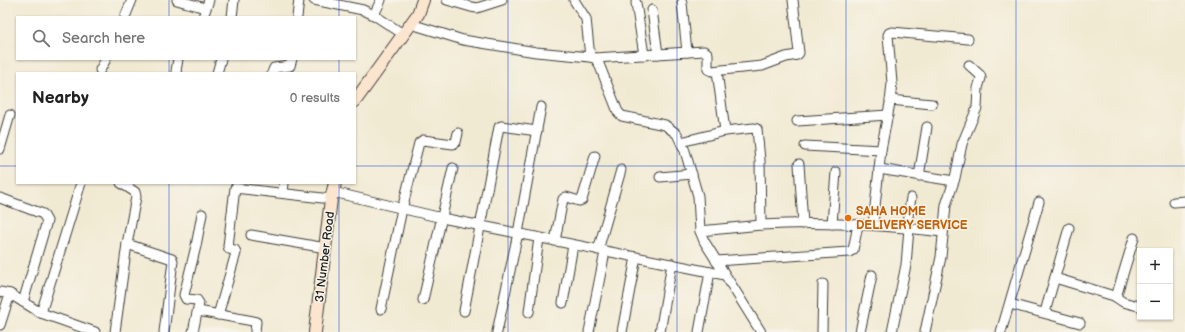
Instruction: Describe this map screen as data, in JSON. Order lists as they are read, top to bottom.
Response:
{
  "streets": {
    "main road": ["31 Number Road"]
  },
  "places": ["SAHA HOME DELIVERY SERVICE"],
  "page": {
    "search": "Search here",
    "heading": ["Nearby", "0 results"],
    "map_buttons": ["+", "−"]
  }
}
